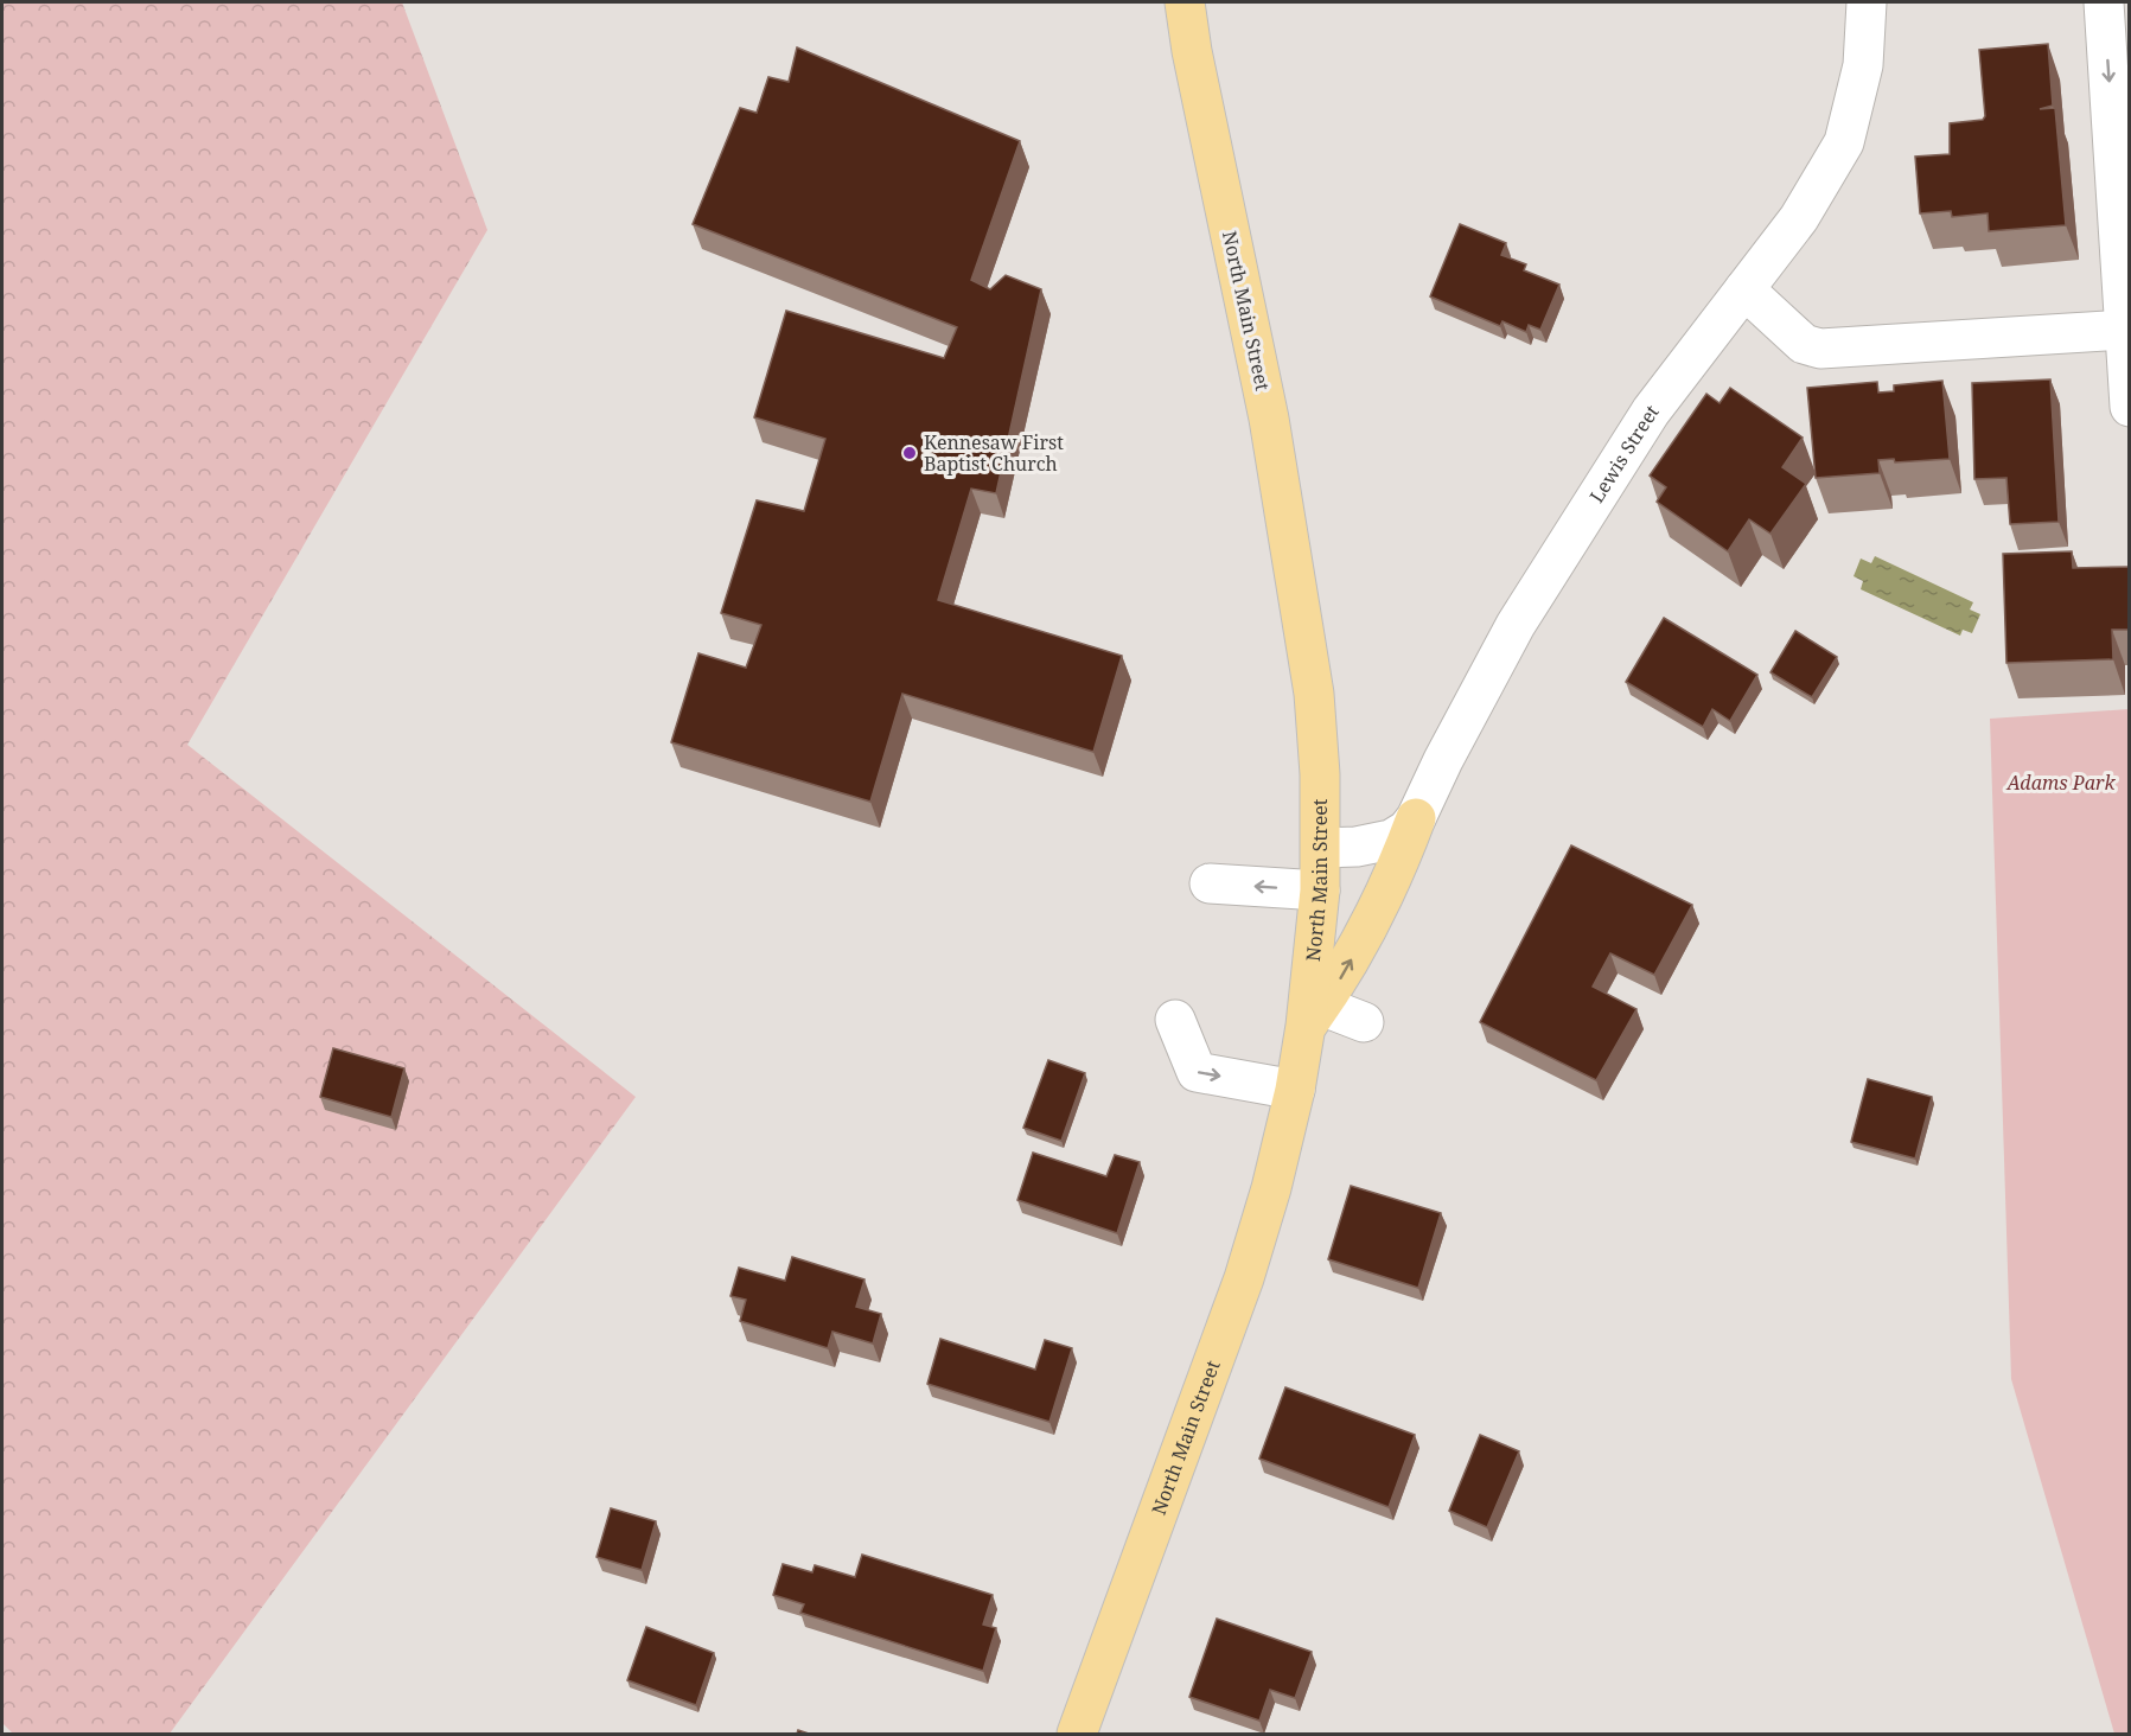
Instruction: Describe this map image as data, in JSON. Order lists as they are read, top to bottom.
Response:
{
  "streets": {
    "main road": ["North Main Street"],
    "street": ["Lewis Street"]
  },
  "crossings": [
    ["North Main Street", "Lewis Street"]
  ],
  "parks": ["Adams Park"],
  "places": ["Kennesaw First Baptist Church"]
}
